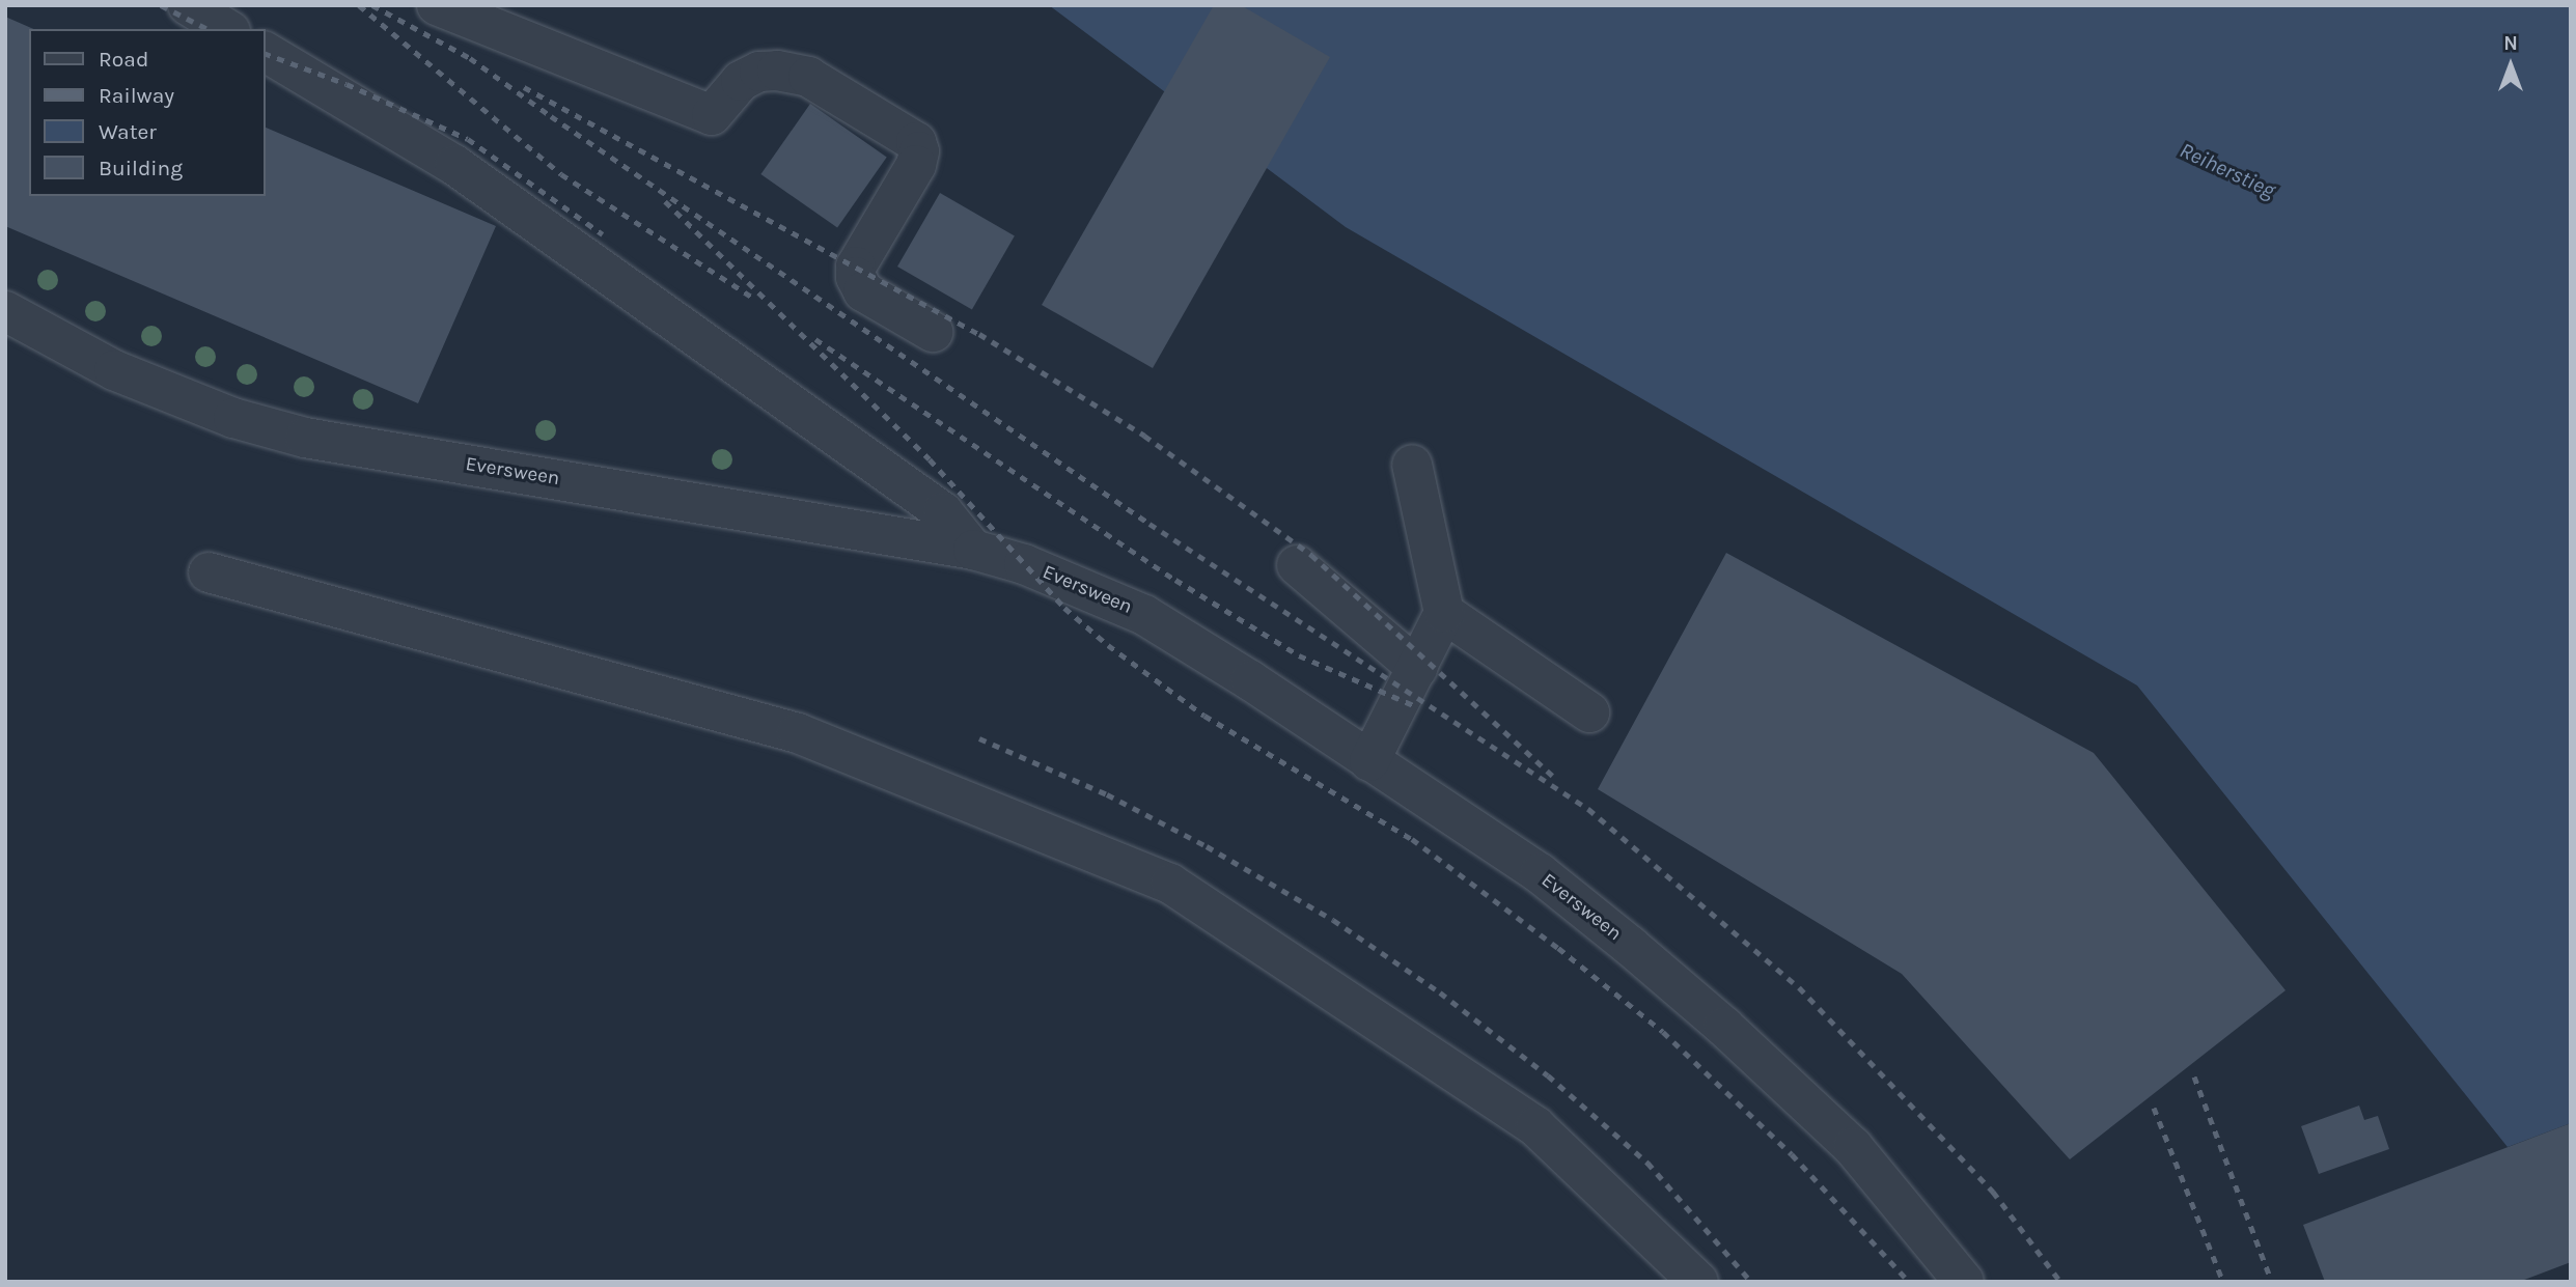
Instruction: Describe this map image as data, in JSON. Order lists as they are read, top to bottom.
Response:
{
  "streets": {
    "street": ["Eversween"]
  },
  "water": ["Reiherstieg"],
  "legend": [
    "Road",
    "Railway",
    "Water",
    "Building"
  ],
  "north": "top"
}
